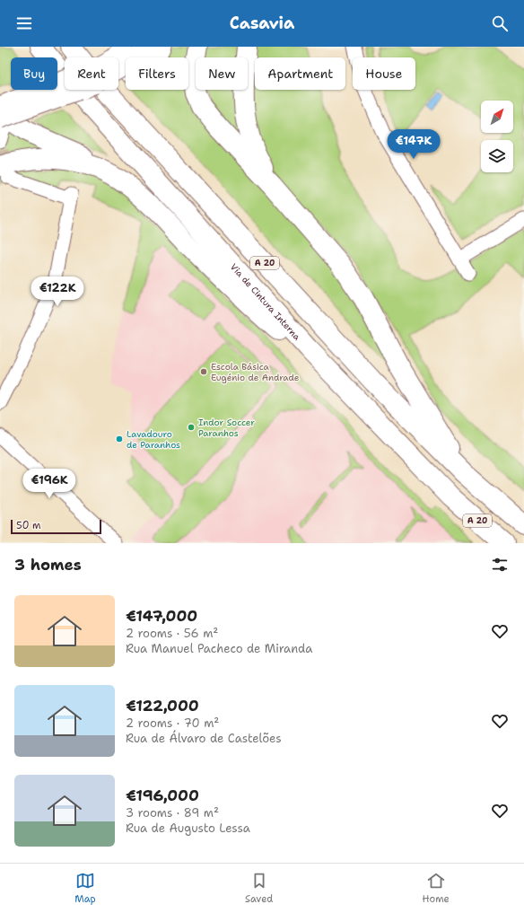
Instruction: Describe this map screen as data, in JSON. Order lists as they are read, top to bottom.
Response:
{
  "streets": {
    "highway": ["A 20", "Via de Cintura Interna"]
  },
  "places": ["Escola Básica Eugénio de Andrade", "Indor Soccer Paranhos", "Lavadouro de Paranhos"],
  "scale_bar": "50 m",
  "north": "top right",
  "page": {
    "header": "Casavia",
    "chip": [
      "Buy",
      "Rent",
      "Filters",
      "New",
      "Apartment",
      "House"
    ],
    "price": ["€147K", "€122K", "€196K"],
    "scale": "50 m",
    "heading": "3 homes",
    "list": [
      {
        "name": "€147,000",
        "note": "2 rooms · 56 m² · Rua Manuel Pacheco de Miranda"
      },
      {
        "name": "€122,000",
        "note": "2 rooms · 70 m² · Rua de Álvaro de Castelões"
      },
      {
        "name": "€196,000",
        "note": "3 rooms · 89 m² · Rua de Augusto Lessa"
      }
    ],
    "tabs": ["Map", "Saved", "Home"]
  }
}
